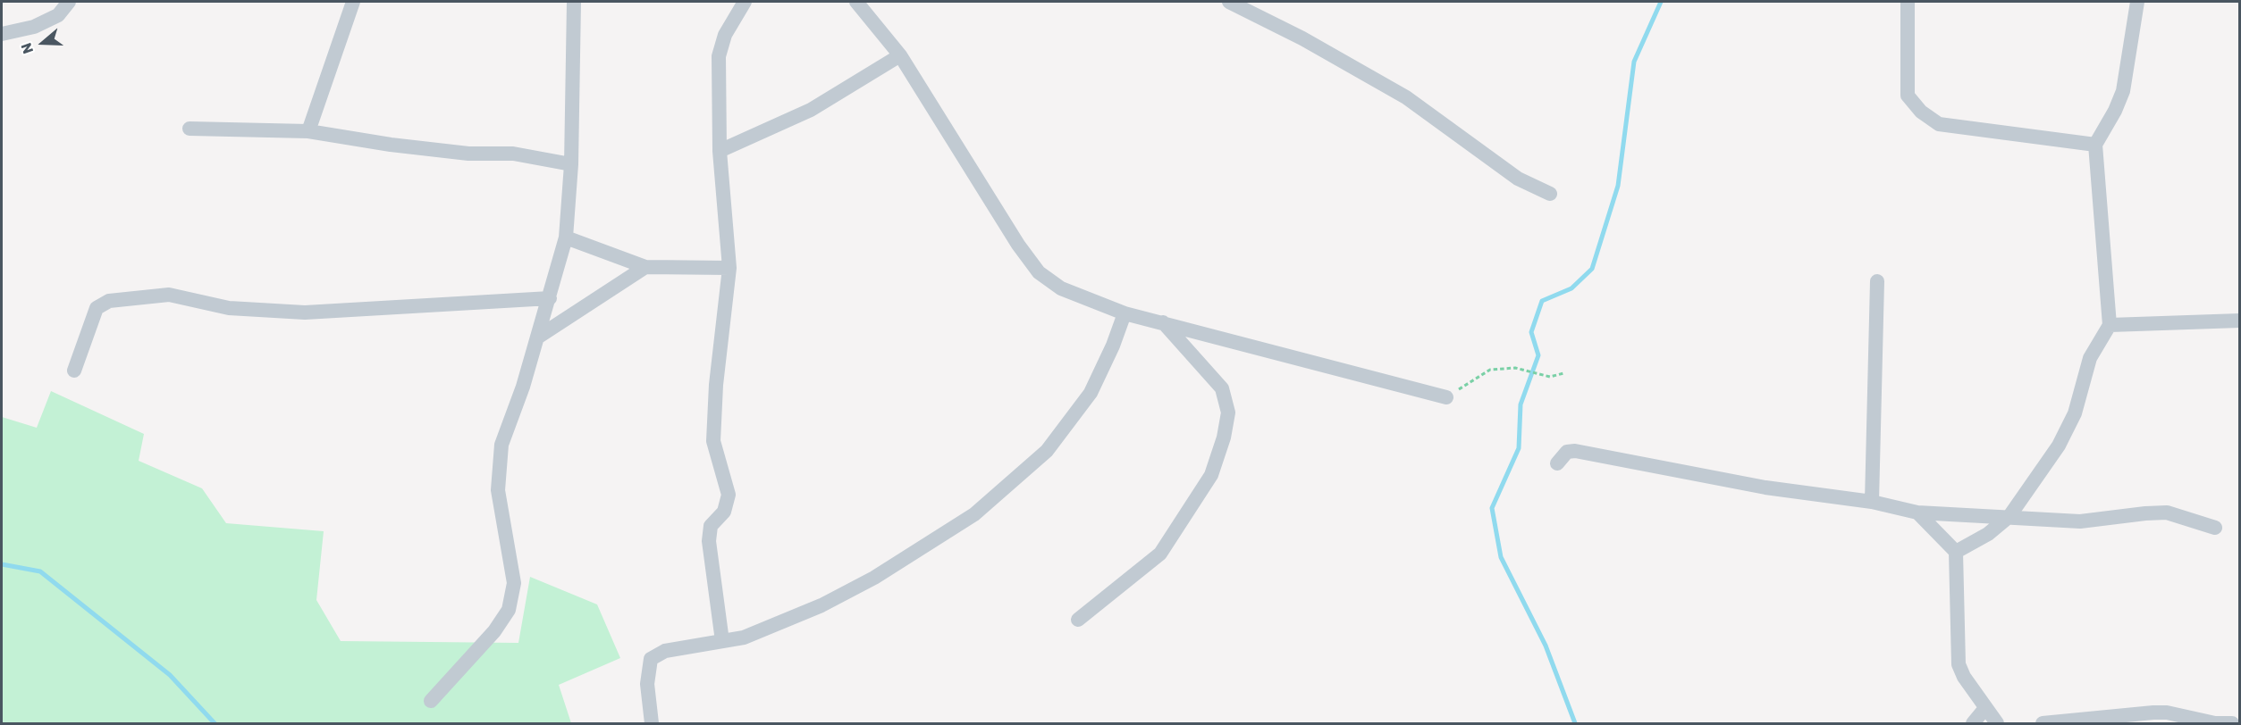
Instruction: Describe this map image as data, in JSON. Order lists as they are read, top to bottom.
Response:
{
  "north": "left"
}
